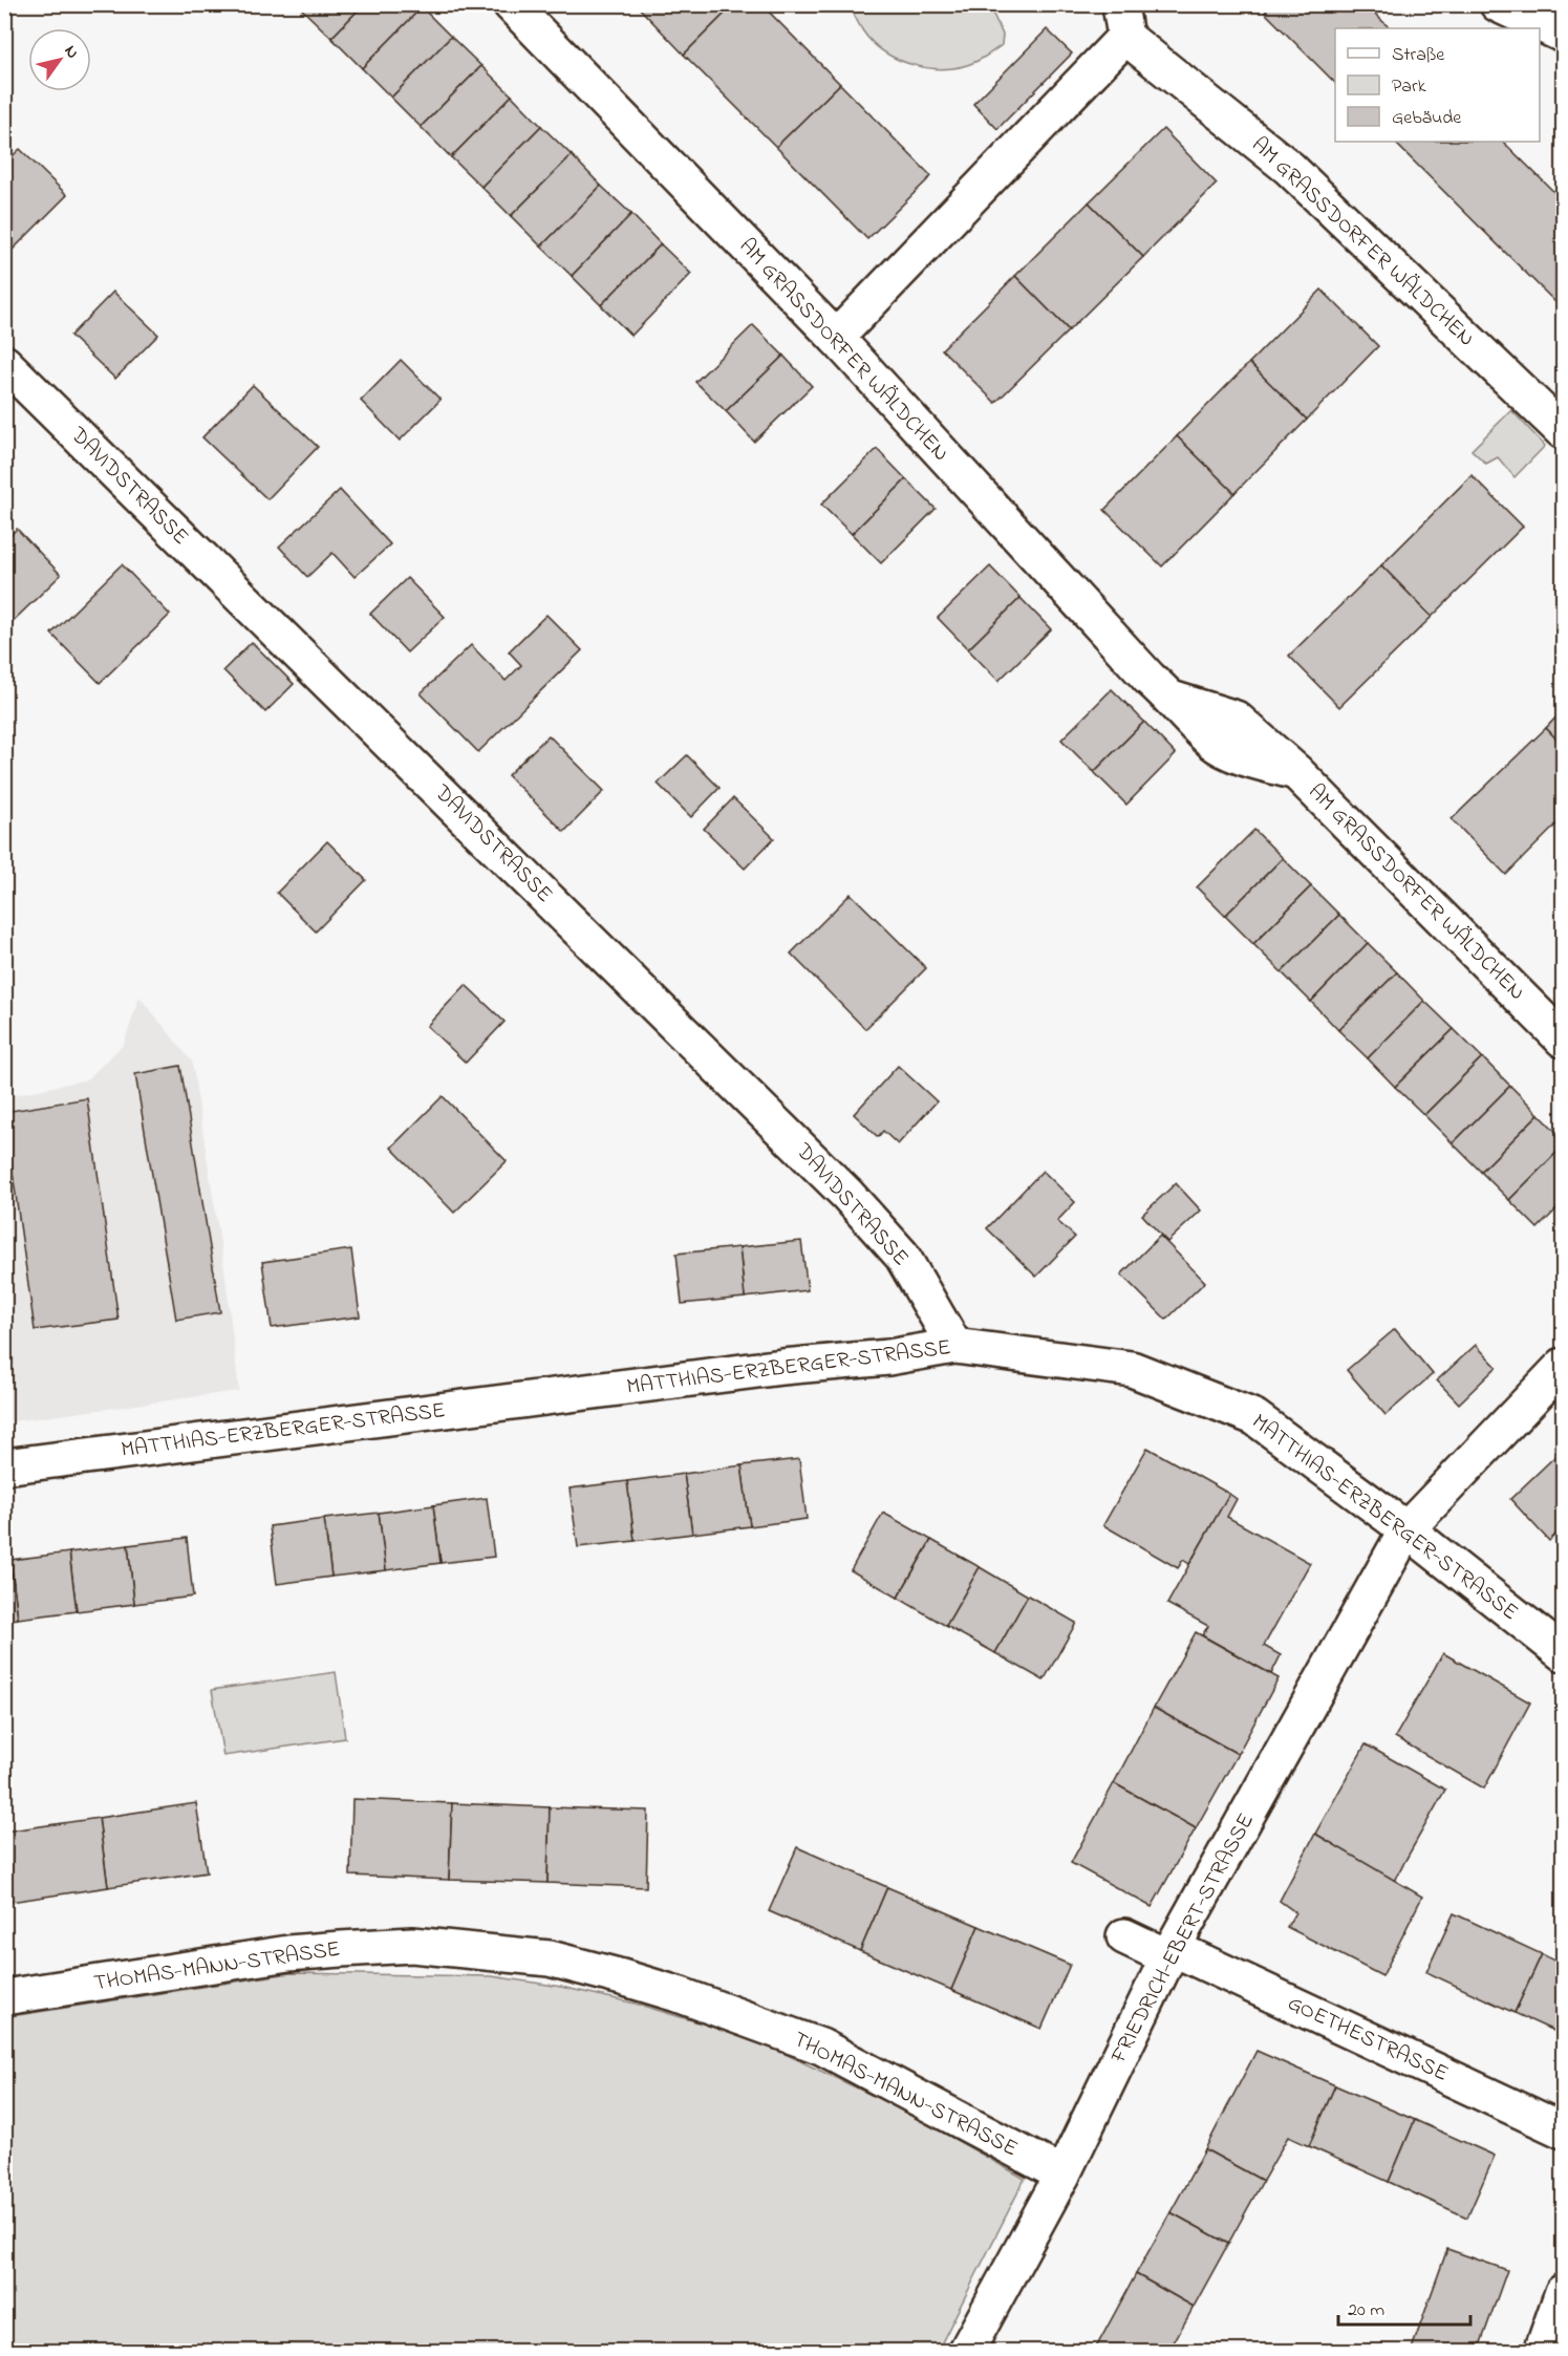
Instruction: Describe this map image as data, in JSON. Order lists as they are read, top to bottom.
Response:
{
  "streets": {
    "street": [
      "AM GRASSDORFER WÄLDCHEN",
      "DAVIDSTRASSE",
      "MATTHIAS-ERZBERGER-STRASSE",
      "FRIEDRICH-EBERT-STRASSE",
      "THOMAS-MANN-STRASSE",
      "GOETHESTRASSE"
    ]
  },
  "crossings": [
    ["DAVIDSTRASSE", "MATTHIAS-ERZBERGER-STRASSE"],
    ["MATTHIAS-ERZBERGER-STRASSE", "FRIEDRICH-EBERT-STRASSE"],
    ["FRIEDRICH-EBERT-STRASSE", "THOMAS-MANN-STRASSE"],
    ["FRIEDRICH-EBERT-STRASSE", "GOETHESTRASSE"]
  ],
  "legend": ["Straße", "Park", "Gebäude"],
  "scale_bar": "20 m",
  "north": "top right"
}
